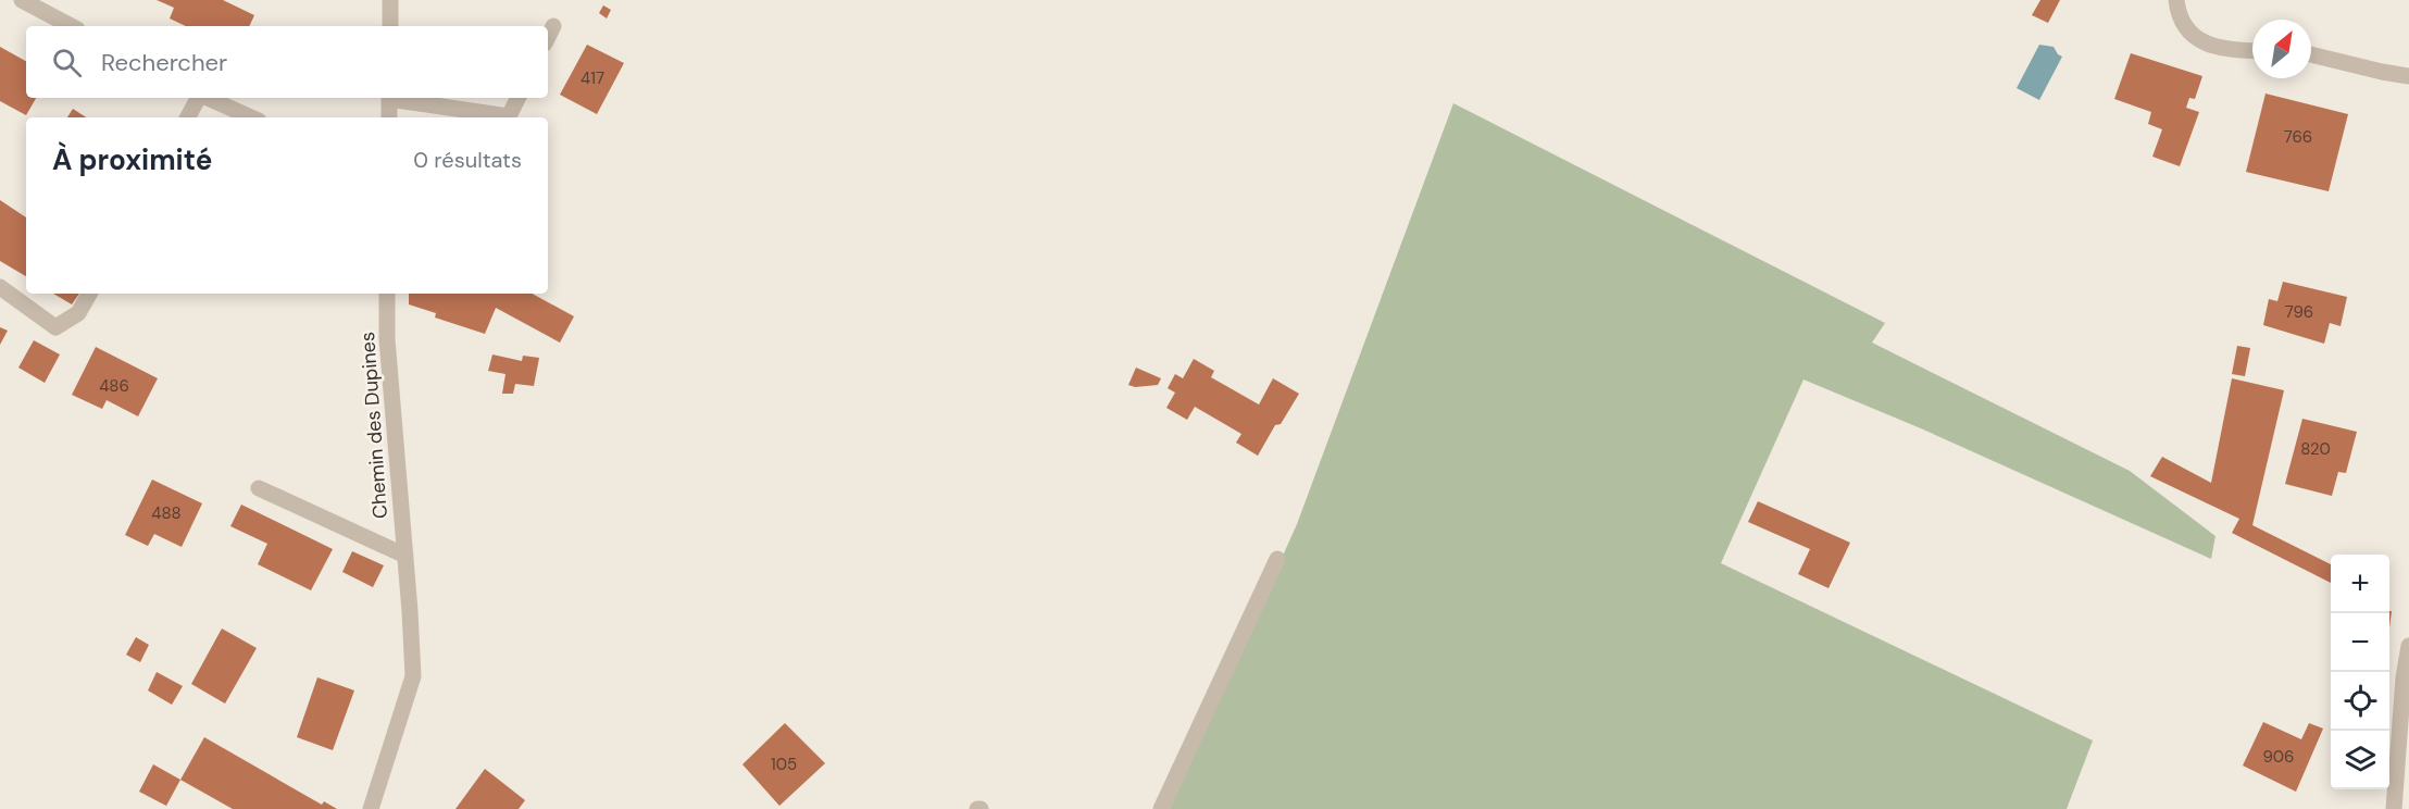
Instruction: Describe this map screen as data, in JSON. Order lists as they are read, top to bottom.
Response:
{
  "streets": {
    "street": ["Chemin des Dupines"]
  },
  "house_numbers": [
    "417",
    "766",
    "796",
    "486",
    "820",
    "488",
    "906",
    "105"
  ],
  "north": "top right",
  "page": {
    "search": "Rechercher",
    "heading": ["À proximité", "0 résultats"],
    "map_buttons": ["+", "−"]
  }
}
